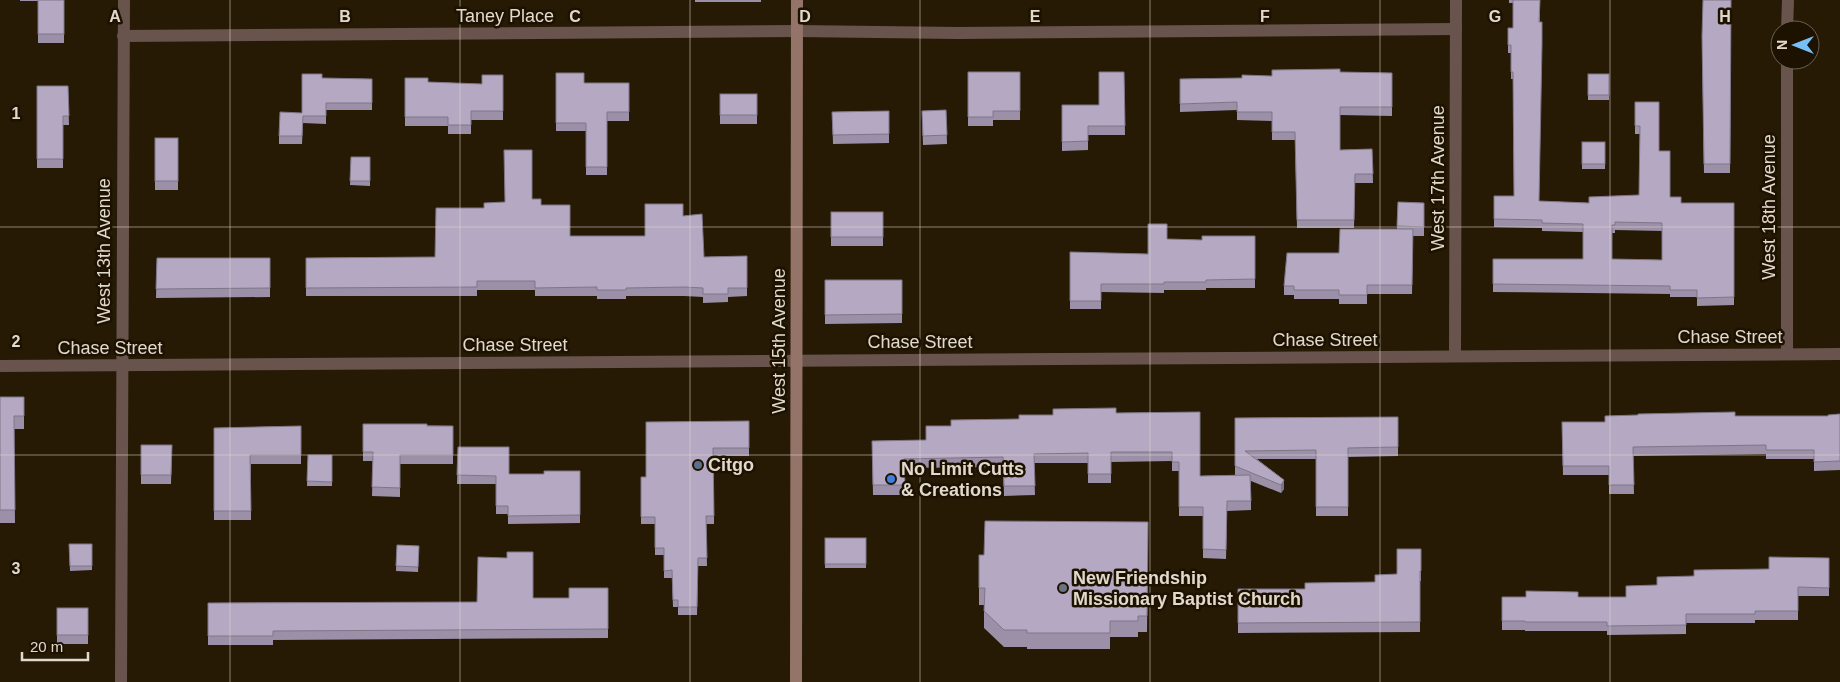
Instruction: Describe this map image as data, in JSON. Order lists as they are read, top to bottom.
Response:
{
  "streets": {
    "main road": ["West 15th Avenue"],
    "street": [
      "Taney Place",
      "West 17th Avenue",
      "West 18th Avenue",
      "West 13th Avenue",
      "Chase Street"
    ]
  },
  "crossings": [
    ["Taney Place", "West 17th Avenue"],
    ["Taney Place", "West 13th Avenue"],
    ["Taney Place", "West 15th Avenue"],
    ["West 17th Avenue", "Chase Street"],
    ["West 18th Avenue", "Chase Street"],
    ["West 13th Avenue", "Chase Street"],
    ["Chase Street", "West 15th Avenue"]
  ],
  "places": ["Citgo", "No Limit Cutts & Creations", "New Friendship Missionary Baptist Church"],
  "scale_bar": "20 m",
  "north": "left",
  "grid": {
    "columns": [
      "A",
      "B",
      "C",
      "D",
      "E",
      "F",
      "G",
      "H"
    ],
    "rows": ["1", "2", "3"]
  }
}
